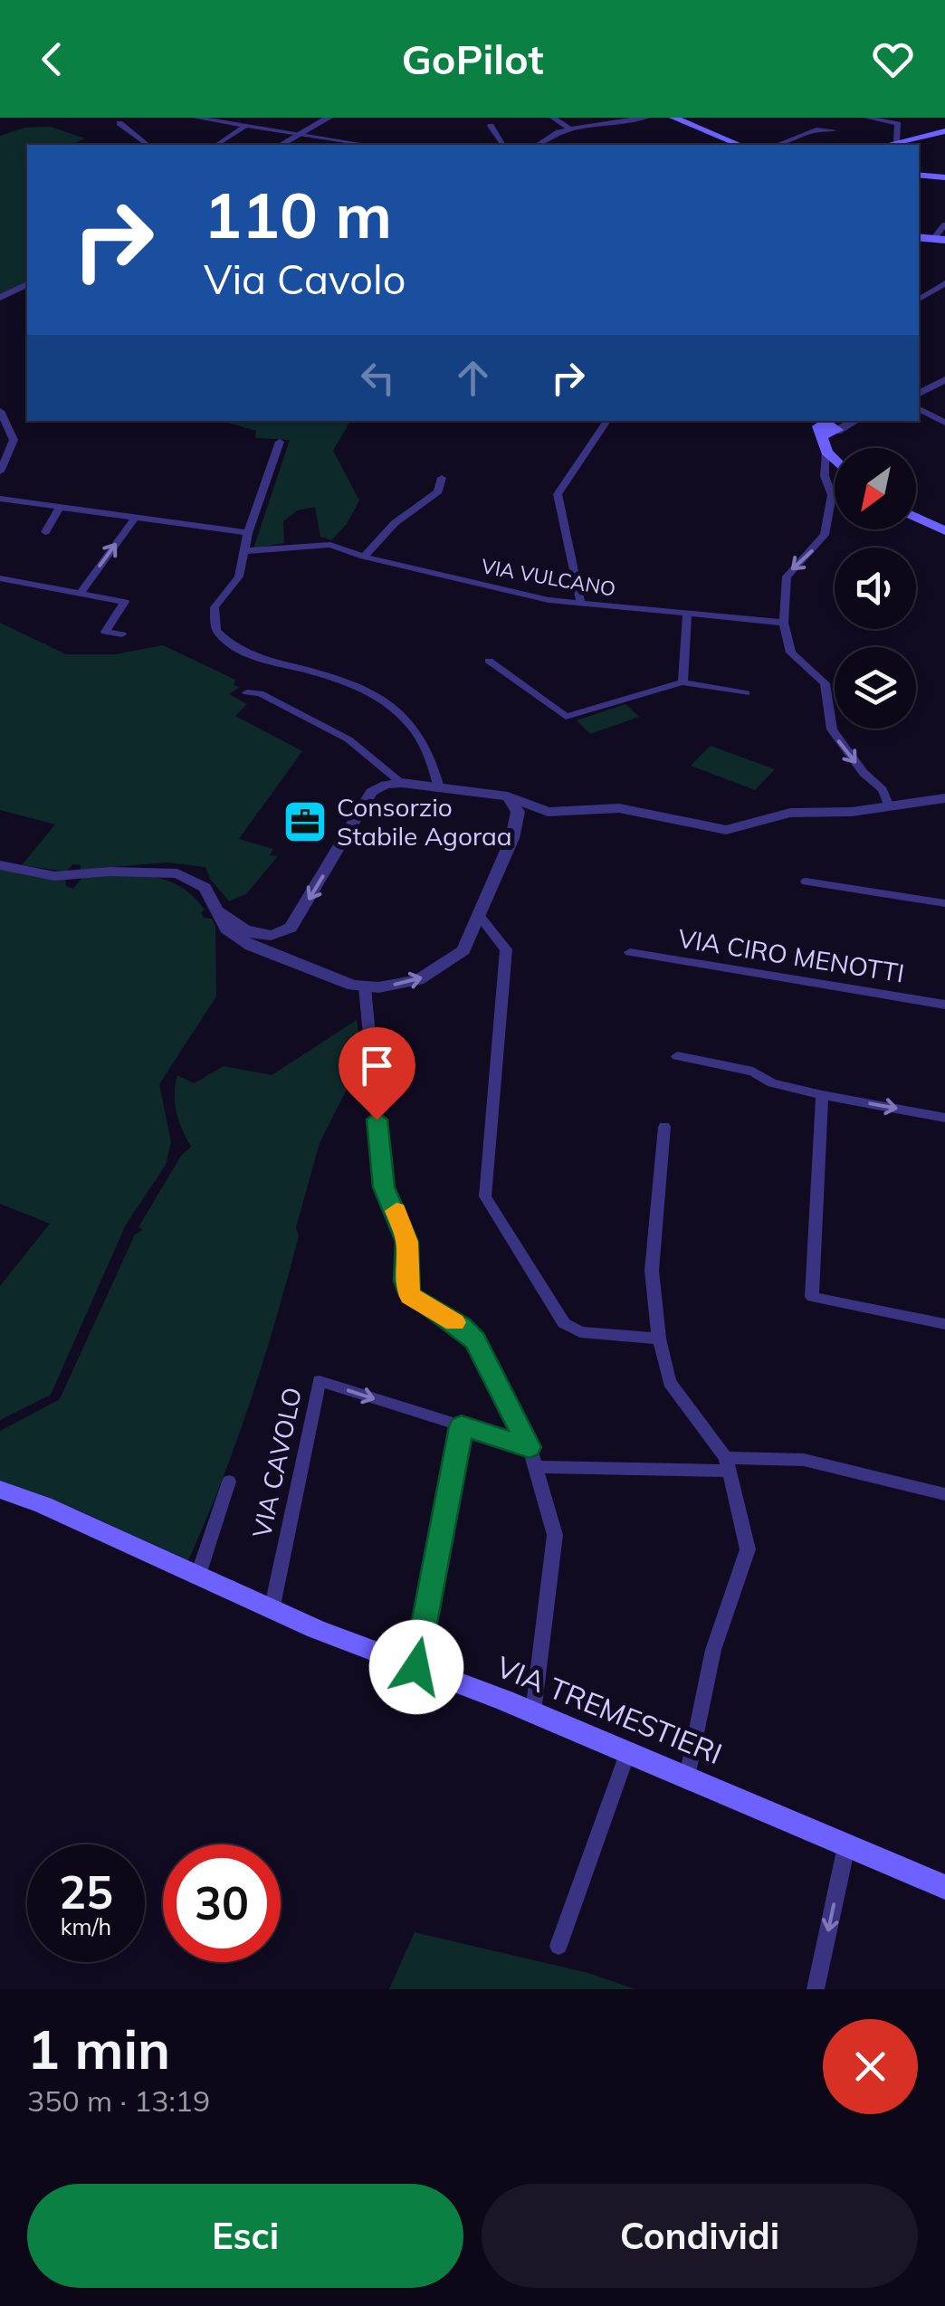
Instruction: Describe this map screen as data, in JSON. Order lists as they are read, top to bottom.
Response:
{
  "streets": {
    "main road": ["VIA TREMESTIERI"],
    "street": ["VIA VULCANO", "VIA CIRO MENOTTI", "VIA CAVOLO"]
  },
  "crossings": [
    ["VIA CAVOLO", "VIA TREMESTIERI"]
  ],
  "places": {
    "office": ["Consorzio Stabile Agoraa"]
  },
  "north": "bottom left",
  "page": {
    "header": "GoPilot",
    "turn": ["110 m", "Via Cavolo"],
    "speed": "25 km/h",
    "limit": "30",
    "heading": ["1 min", "350 m · 13:19"],
    "buttons": ["Esci", "Condividi"]
  }
}
